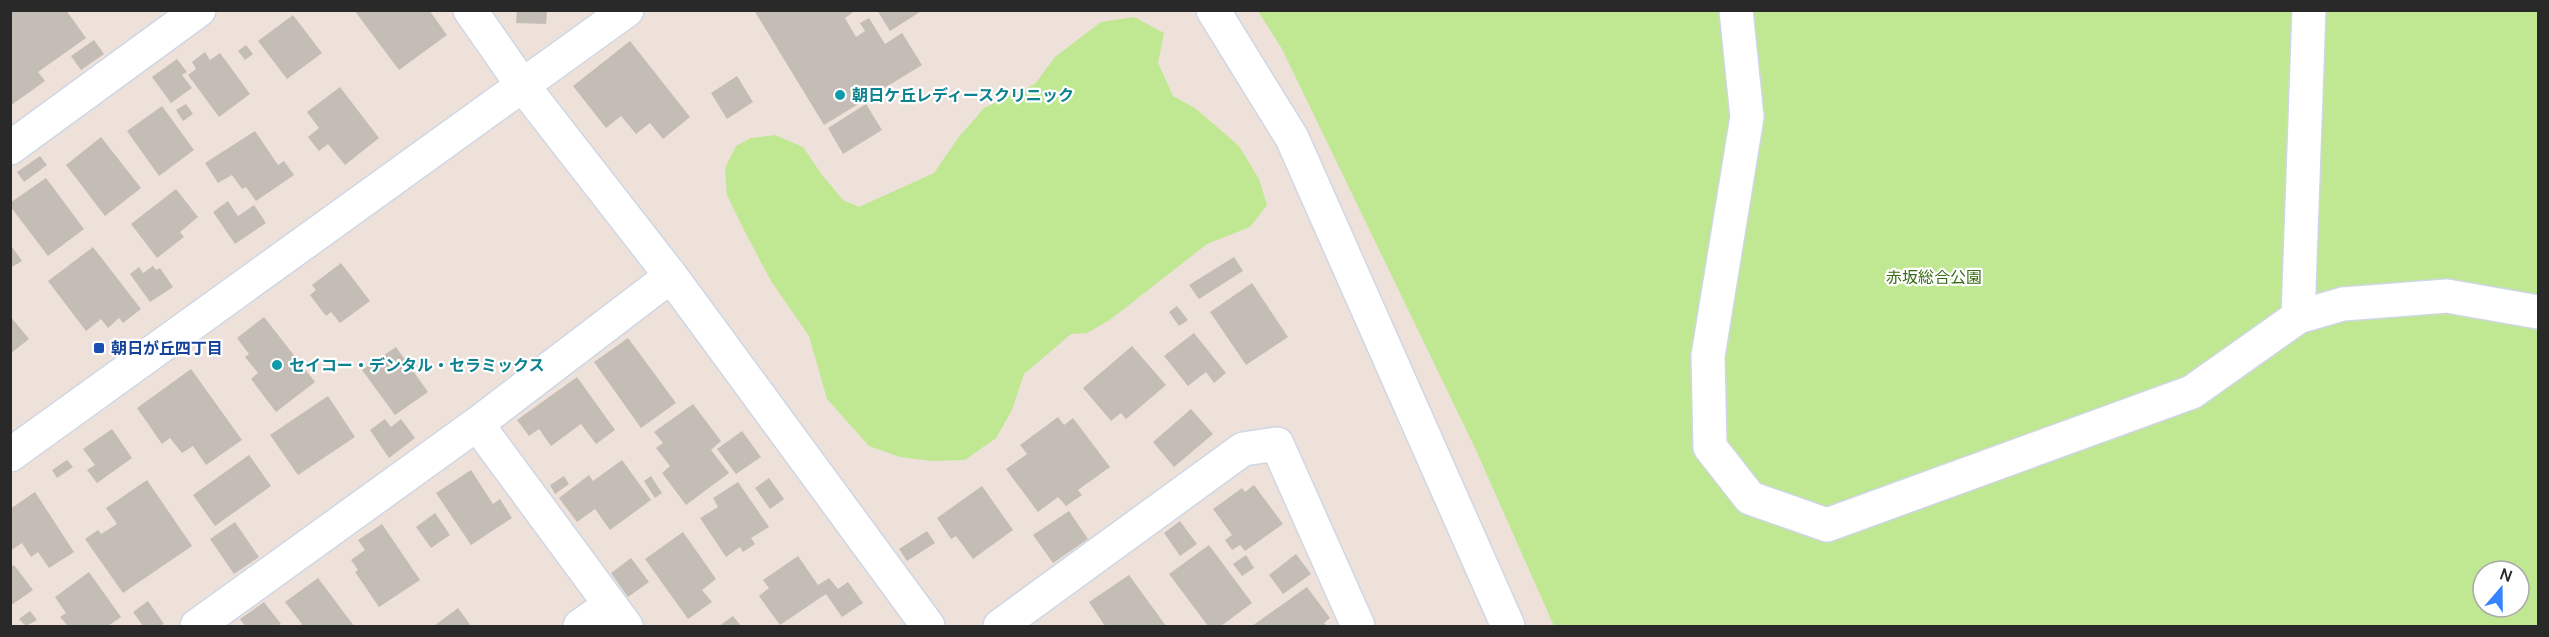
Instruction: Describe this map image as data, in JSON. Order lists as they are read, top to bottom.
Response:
{
  "parks": ["赤坂総合公園"],
  "places": {
    "other": ["朝日ケ丘レディースクリニック", "セイコー・デンタル・セラミックス"],
    "transit": ["朝日が丘四丁目"]
  },
  "north": "top"
}
